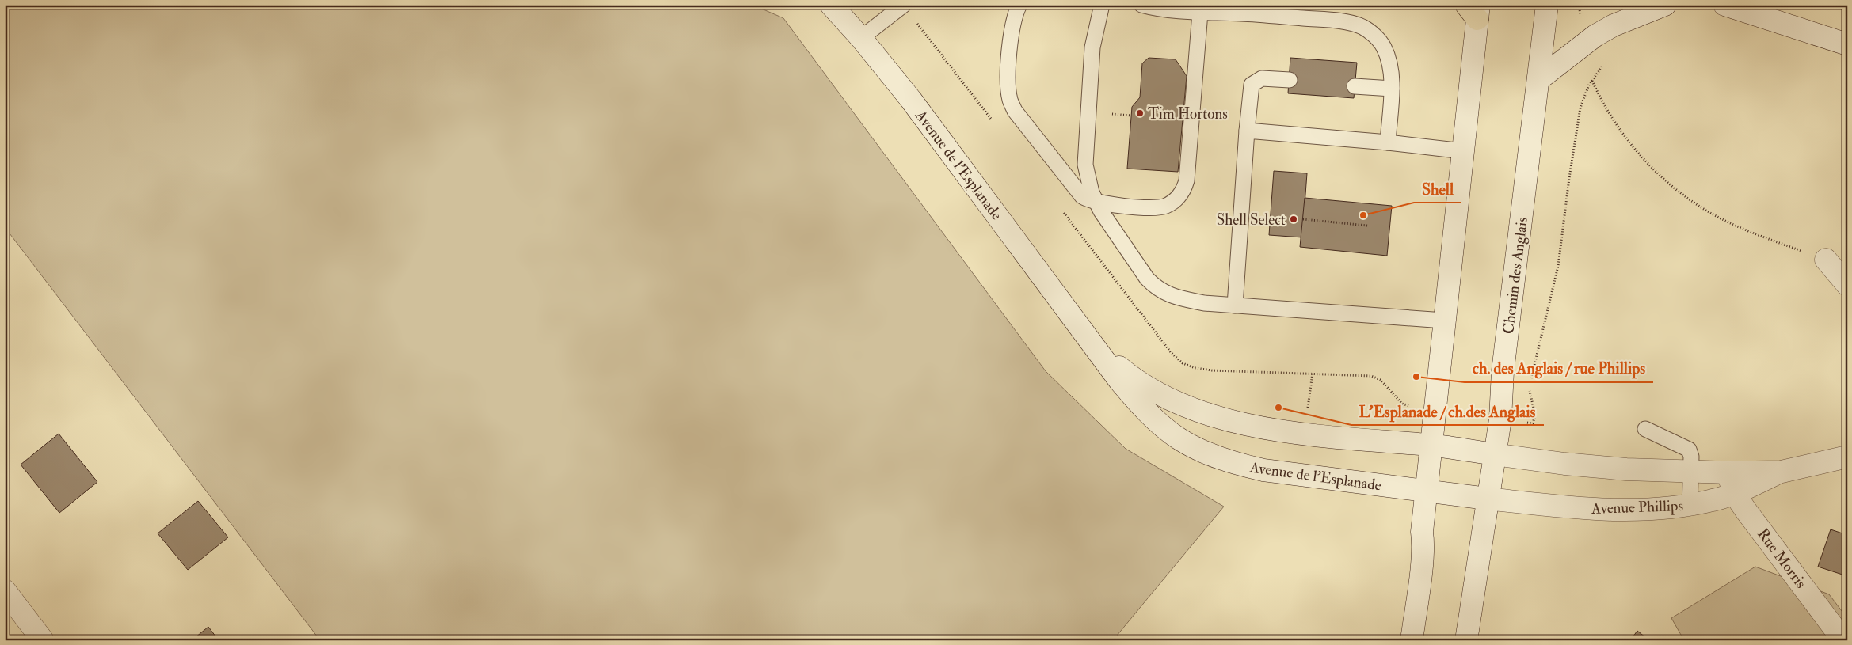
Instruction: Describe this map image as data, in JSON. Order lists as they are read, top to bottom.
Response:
{
  "streets": {
    "street": [
      "Avenue de l'Esplanade",
      "Chemin des Anglais",
      "Avenue Phillips",
      "Rue Morris"
    ]
  },
  "crossings": [
    ["Avenue de l'Esplanade", "Chemin des Anglais"],
    ["Avenue de l'Esplanade", "Avenue Phillips"],
    ["Chemin des Anglais", "Avenue Phillips"],
    ["Avenue Phillips", "Rue Morris"]
  ],
  "places": [
    "Tim Hortons",
    "Shell",
    "Shell Select",
    "ch. des Anglais / rue Phillips",
    "L'Esplanade / ch.des Anglais"
  ]
}
